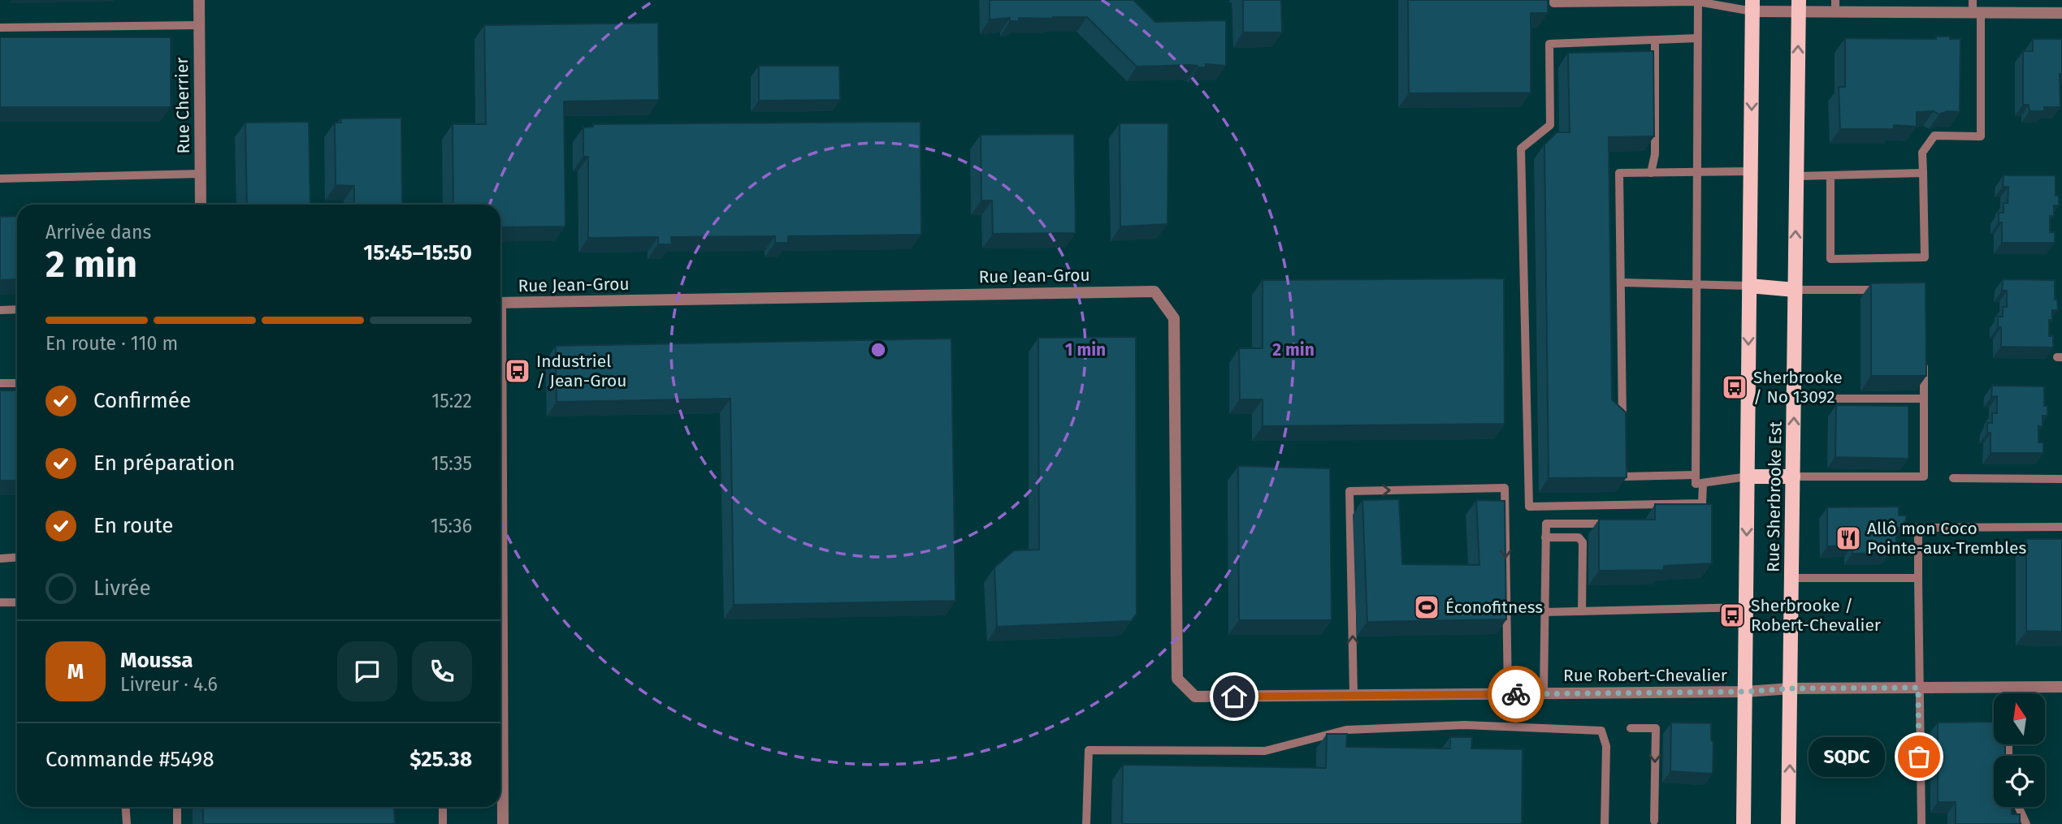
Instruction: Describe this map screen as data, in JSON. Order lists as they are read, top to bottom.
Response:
{
  "streets": {
    "main road": ["Rue Sherbrooke Est"],
    "street": ["Rue Cherrier", "Rue Jean-Grou", "Rue Robert-Chevalier"]
  },
  "crossings": [
    ["Rue Jean-Grou", "Rue Robert-Chevalier"],
    ["Rue Sherbrooke Est", "Rue Robert-Chevalier"]
  ],
  "places": {
    "bus stop": ["Industriel / Jean-Grou", "Sherbrooke / No 13092", "Sherbrooke / Robert-Chevalier"],
    "restaurant": ["Allô mon Coco Pointe-aux-Trembles"],
    "sports": ["Éconofitness"],
    "other": ["SQDC"]
  },
  "north": "top",
  "page": {
    "heading": ["2 min", "Arrivée dans", "15:45–15:50"],
    "panel": [
      "Moussa",
      "Livreur · 4.6",
      "Commande #5498",
      "$25.38"
    ],
    "bar": "En route · 110 m",
    "list": [
      ["Confirmée", "15:22"],
      ["En préparation", "15:35"],
      ["En route", "15:36"],
      "Livrée"
    ],
    "round": "M",
    "bubble": "SQDC"
  },
  "rings": ["1 min", "2 min"]
}
